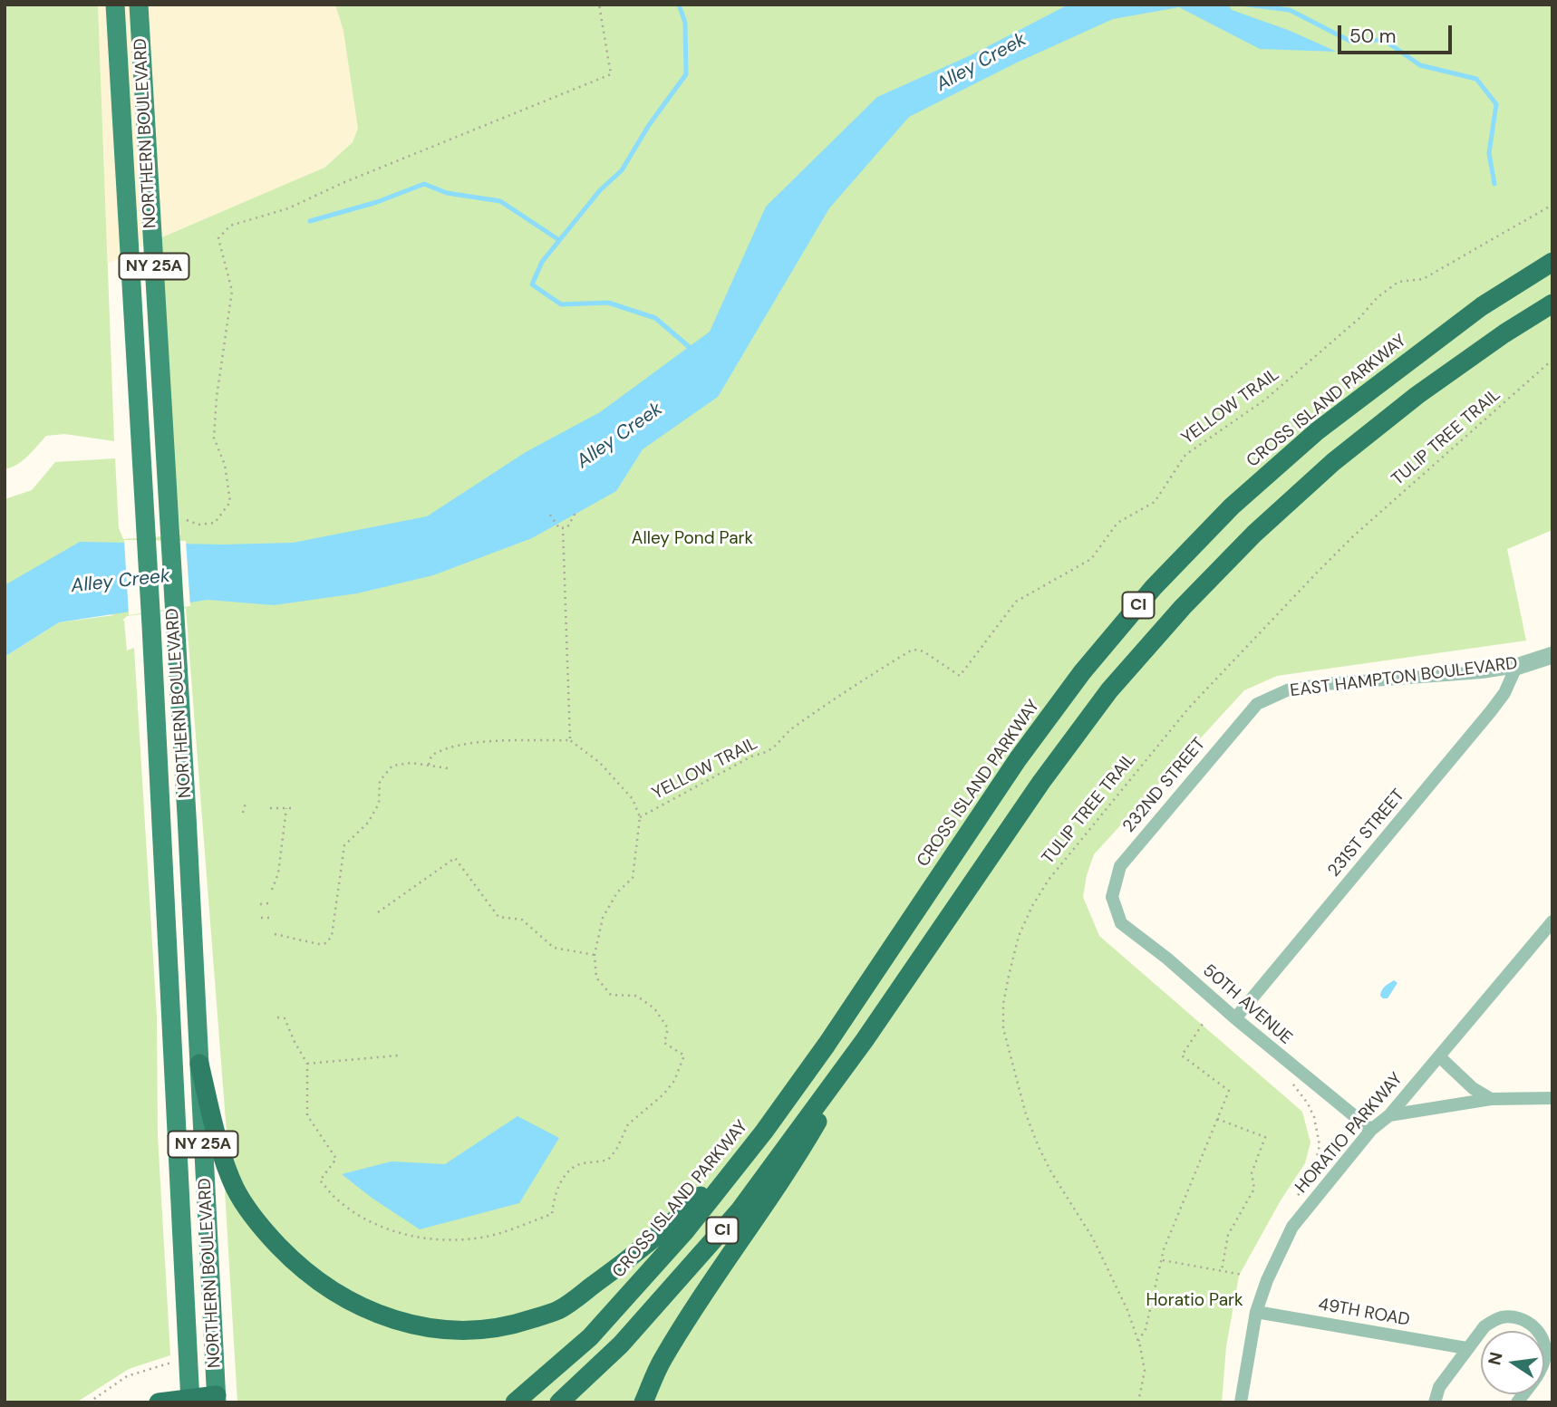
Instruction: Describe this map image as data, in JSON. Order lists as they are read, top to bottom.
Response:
{
  "streets": {
    "highway": ["CROSS ISLAND PARKWAY", "CI"],
    "main road": ["NORTHERN BOULEVARD", "NY 25A"],
    "street": [
      "EAST HAMPTON BOULEVARD",
      "232ND STREET",
      "231ST STREET",
      "50TH AVENUE",
      "HORATIO PARKWAY",
      "49TH ROAD"
    ],
    "path": ["YELLOW TRAIL", "TULIP TREE TRAIL"]
  },
  "crossings": [
    ["EAST HAMPTON BOULEVARD", "232ND STREET"],
    ["EAST HAMPTON BOULEVARD", "231ST STREET"],
    ["232ND STREET", "50TH AVENUE"],
    ["231ST STREET", "50TH AVENUE"],
    ["50TH AVENUE", "HORATIO PARKWAY"],
    ["HORATIO PARKWAY", "49TH ROAD"]
  ],
  "water": ["Alley Creek"],
  "parks": ["Alley Pond Park", "Horatio Park"],
  "scale_bar": "50 m",
  "north": "left"
}
